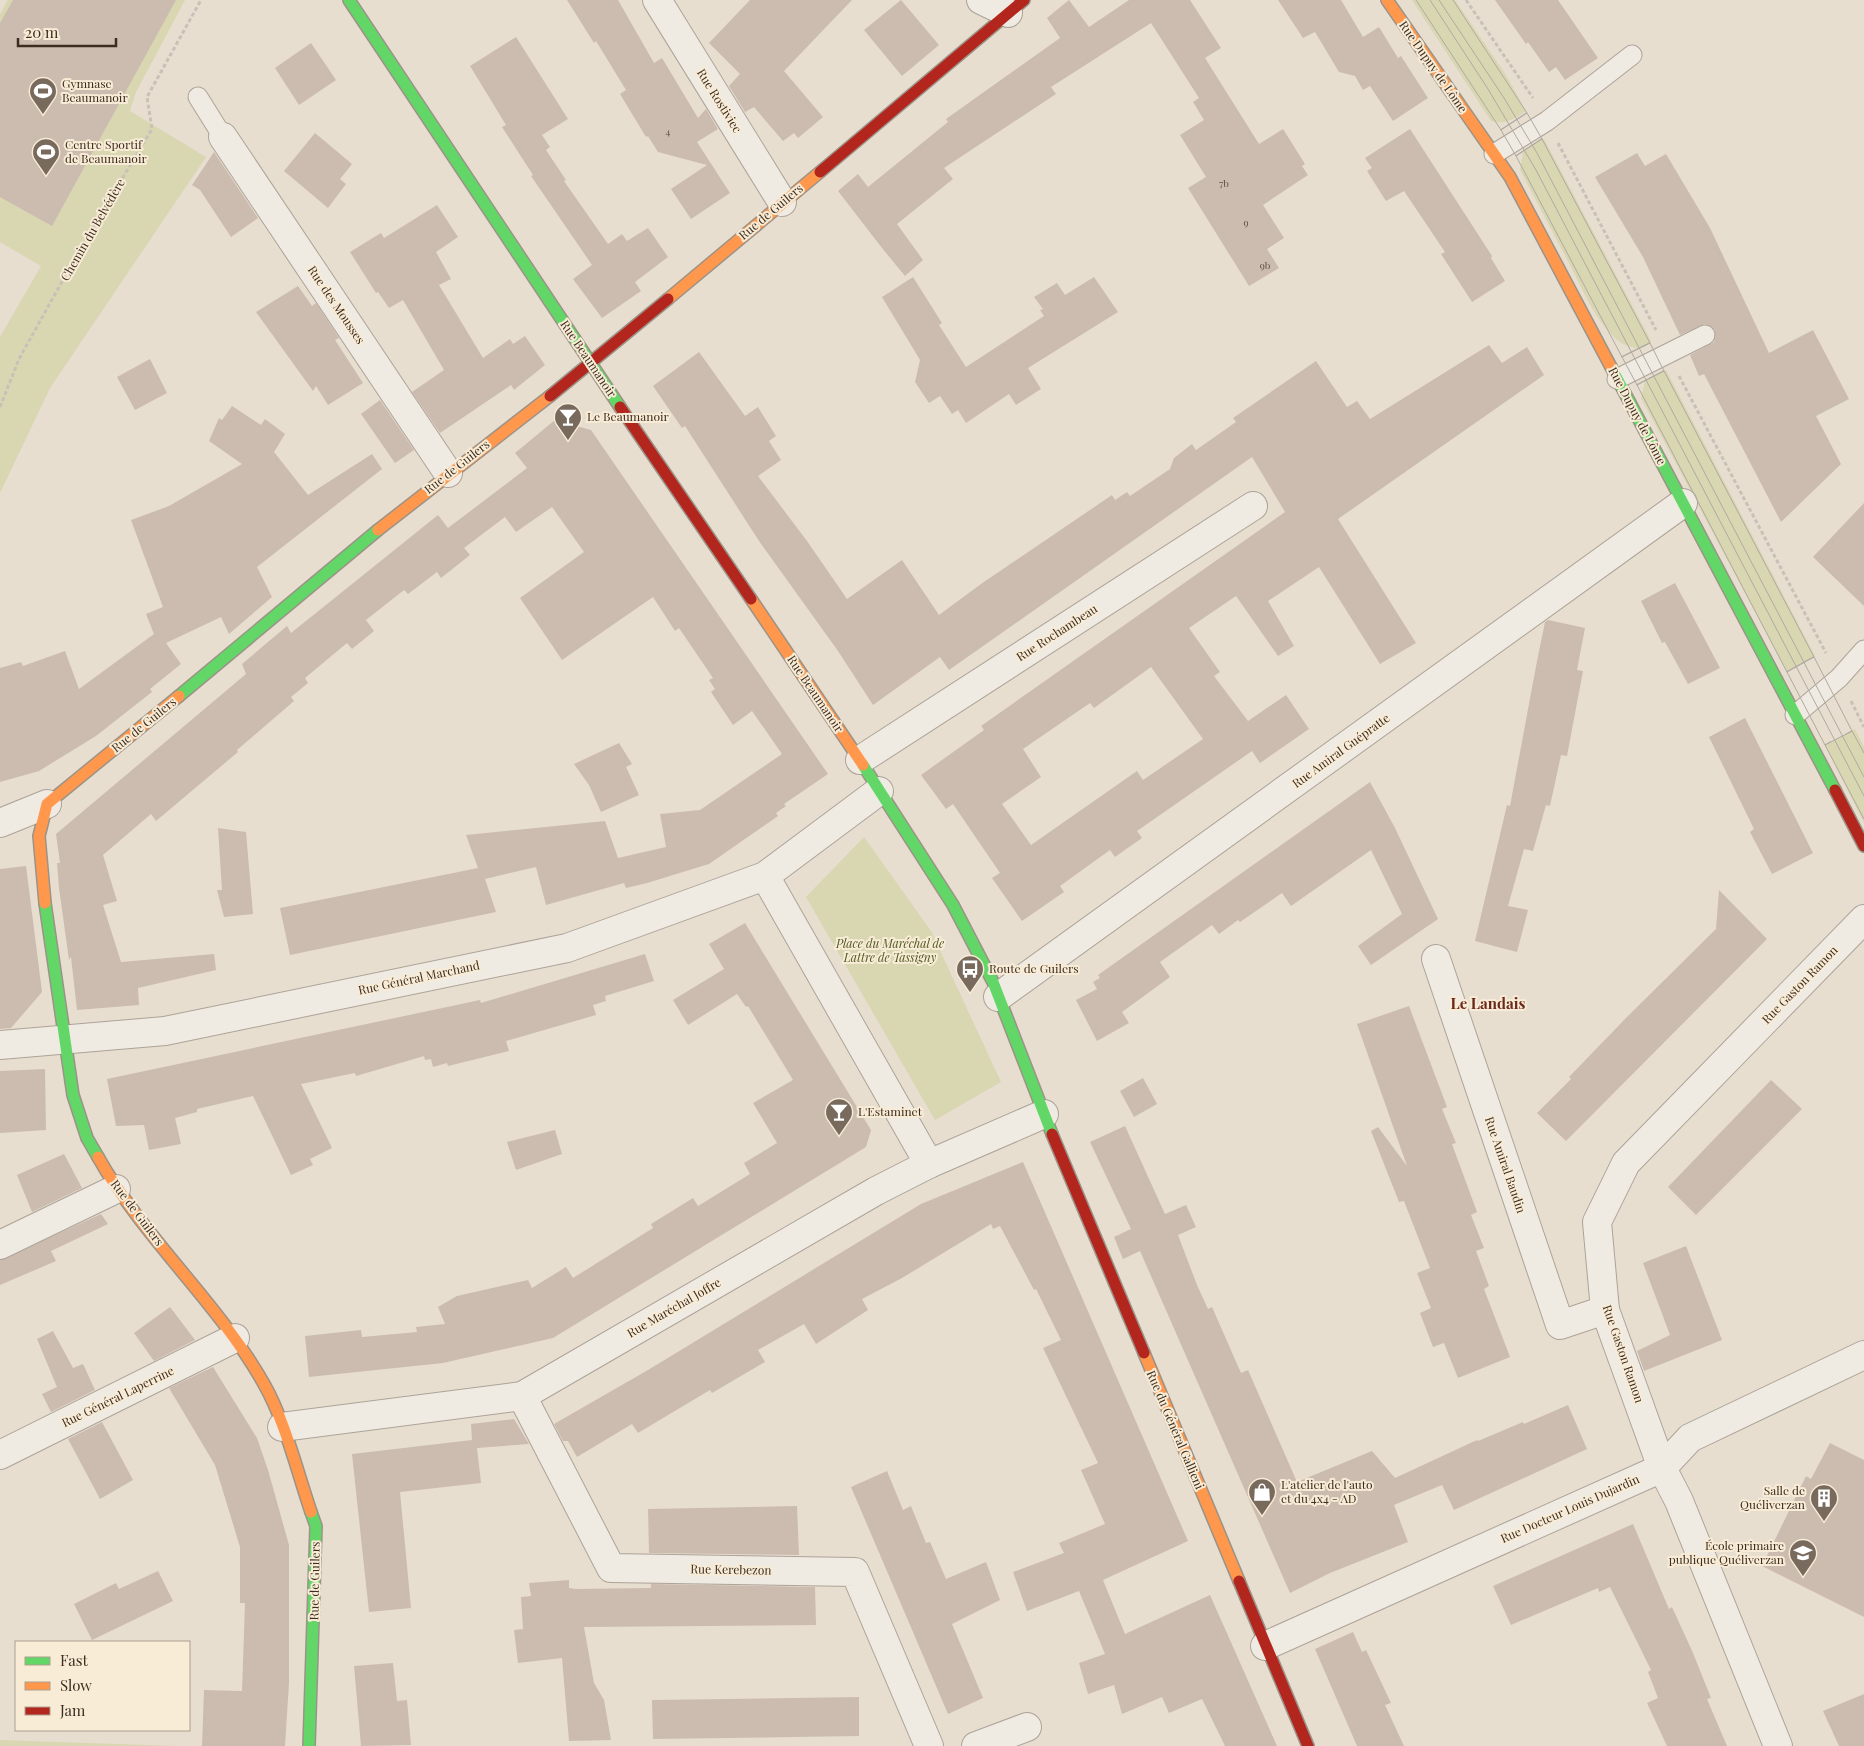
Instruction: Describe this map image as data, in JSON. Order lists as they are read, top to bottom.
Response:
{
  "streets": {
    "main road": [
      "Rue Dupuy de Lôme",
      "Rue de Guilers",
      "Rue Beaumanoir",
      "Rue du Général Gallieni"
    ],
    "street": [
      "Rue Rostiviec",
      "Rue des Mousses",
      "Rue Rochambeau",
      "Rue Amiral Guépratte",
      "Rue Général Marchand",
      "Rue Gaston Ramon",
      "Rue Amiral Baudin",
      "Rue Maréchal Joffre",
      "Rue Général Laperrine",
      "Rue Docteur Louis Dujardin",
      "Rue Kerebezon"
    ],
    "path": ["Chemin du Belvédère"]
  },
  "crossings": [
    ["Rue Dupuy de Lôme", "Rue Amiral Guépratte"],
    ["Rue Rostiviec", "Rue de Guilers"],
    ["Rue de Guilers", "Rue des Mousses"],
    ["Rue de Guilers", "Rue Beaumanoir"],
    ["Rue de Guilers", "Rue Général Marchand"],
    ["Rue de Guilers", "Rue Maréchal Joffre"],
    ["Rue de Guilers", "Rue Général Laperrine"],
    ["Rue Beaumanoir", "Rue Rochambeau"],
    ["Rue Gaston Ramon", "Rue Amiral Baudin"],
    ["Rue Gaston Ramon", "Rue Docteur Louis Dujardin"],
    ["Rue Maréchal Joffre", "Rue du Général Gallieni"],
    ["Rue Maréchal Joffre", "Rue Kerebezon"],
    ["Rue du Général Gallieni", "Rue Docteur Louis Dujardin"]
  ],
  "districts": ["Le Landais"],
  "parks": ["Place du Maréchal de Lattre de Tassigny"],
  "places": {
    "sports": ["Gymnase Beaumanoir", "Centre Sportif de Beaumanoir"],
    "bar": ["Le Beaumanoir", "L'Estaminet"],
    "bus stop": ["Route de Guilers"],
    "shop": ["L'atelier de l'auto et du 4x4 - AD"],
    "building": ["Salle de Quéliverzan"],
    "school or university": ["École primaire publique Quéliverzan"]
  },
  "house_numbers": [
    "4",
    "7b",
    "9",
    "9b"
  ],
  "legend": ["Fast", "Slow", "Jam"],
  "scale_bar": "20 m"
}
